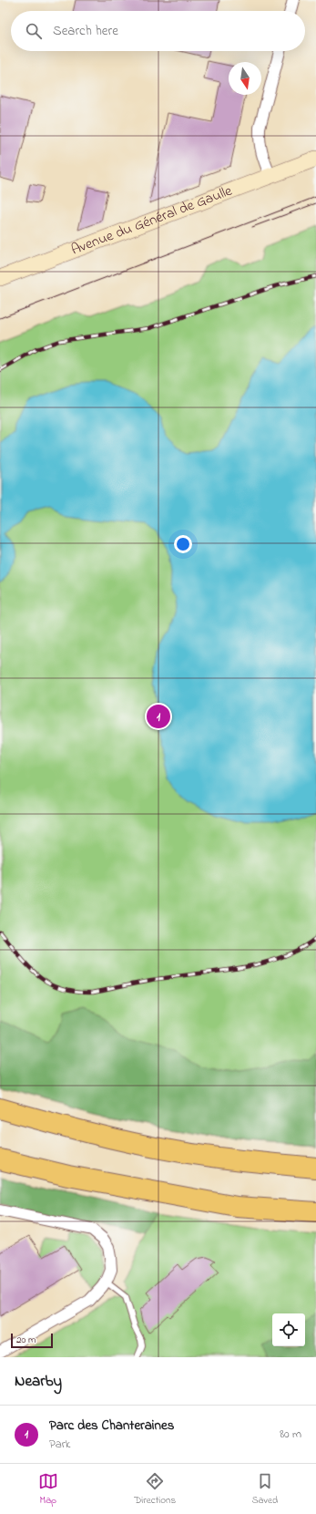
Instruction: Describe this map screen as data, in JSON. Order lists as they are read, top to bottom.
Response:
{
  "streets": {
    "main road": ["Avenue du Général de Gaulle"]
  },
  "scale_bar": "20 m",
  "north": "bottom",
  "page": {
    "search": "Search here",
    "pins": "1",
    "scale": "20 m",
    "heading": "Nearby",
    "list": [
      {
        "mark": "1",
        "name": "Parc des Chanteraines",
        "note": "Park",
        "value": "80 m"
      }
    ],
    "nav": ["Map", "Directions", "Saved"]
  }
}
